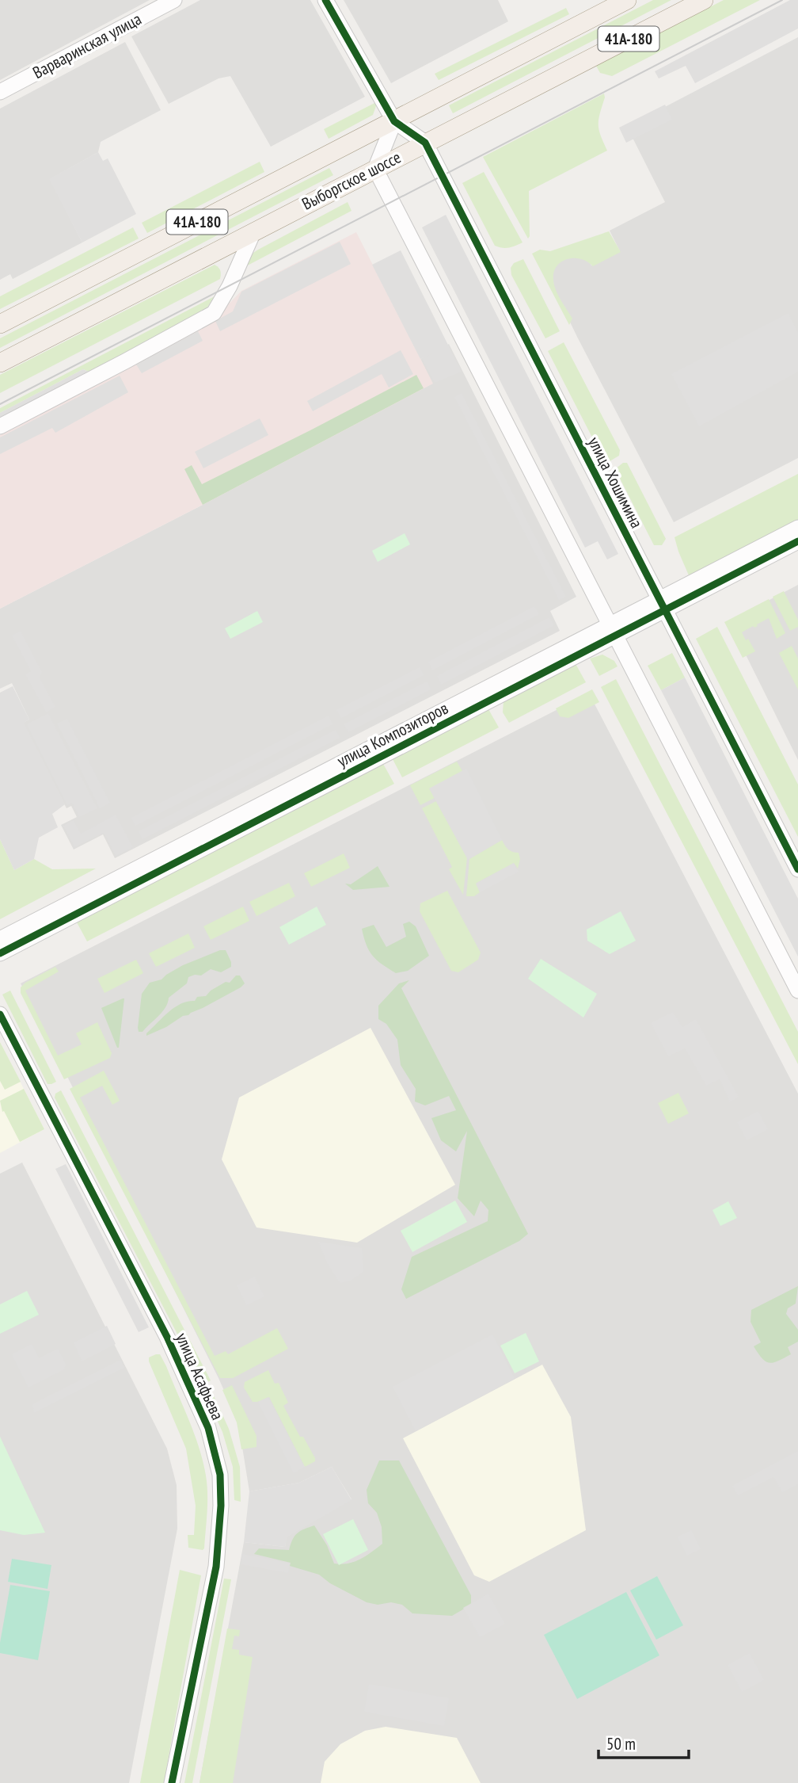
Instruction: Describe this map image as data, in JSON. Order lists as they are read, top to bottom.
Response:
{
  "streets": {
    "main road": ["41А-180", "Выборгское шоссе"],
    "street": [
      "Варваринская улица",
      "улица Хошимина",
      "улица Композиторов",
      "улица Асафьева"
    ]
  },
  "crossings": [
    ["Выборгское шоссе", "улица Хошимина"],
    ["улица Хошимина", "улица Композиторов"]
  ],
  "scale_bar": "50 m"
}
